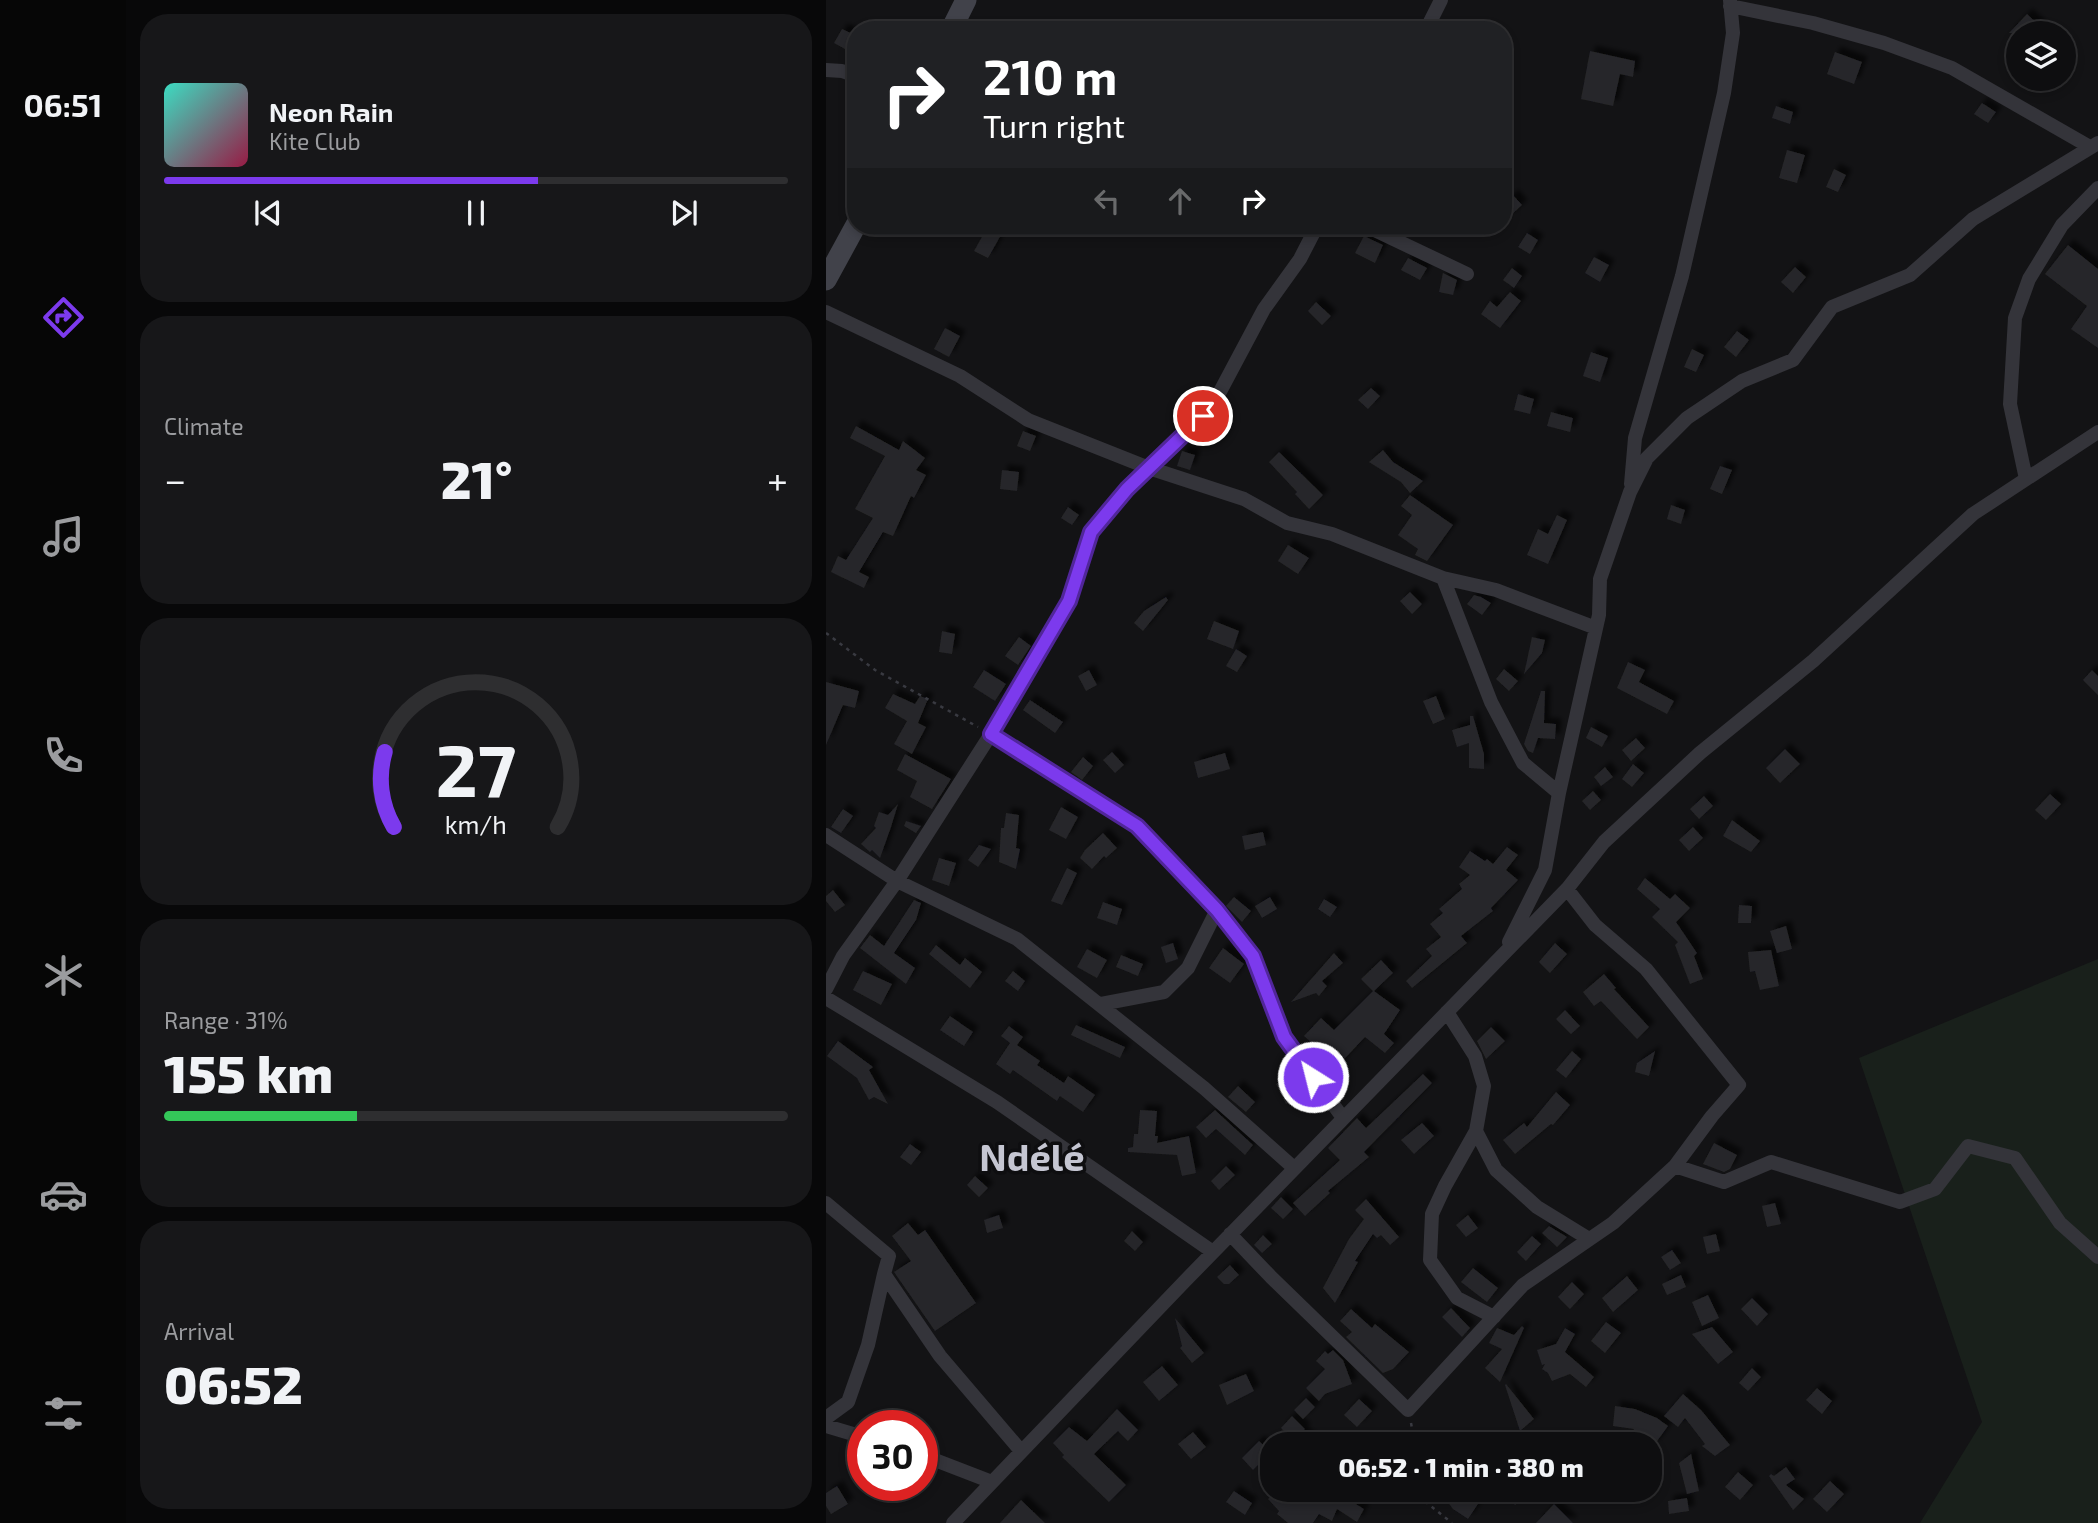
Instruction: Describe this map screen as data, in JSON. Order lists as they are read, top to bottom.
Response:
{
  "districts": ["Ndélé"],
  "page": {
    "tabs": "06:51",
    "turn": ["210 m", "Turn right"],
    "song": ["Neon Rain", "Kite Club"],
    "tile": [
      "Climate",
      ["Range · 31%", "155 km"],
      ["Arrival", "06:52"]
    ],
    "heat": ["−", "21°", "+"],
    "limit": "30",
    "trip": "06:52 · 1 min · 380 m",
    "gauge": ["27", "km/h"]
  }
}
